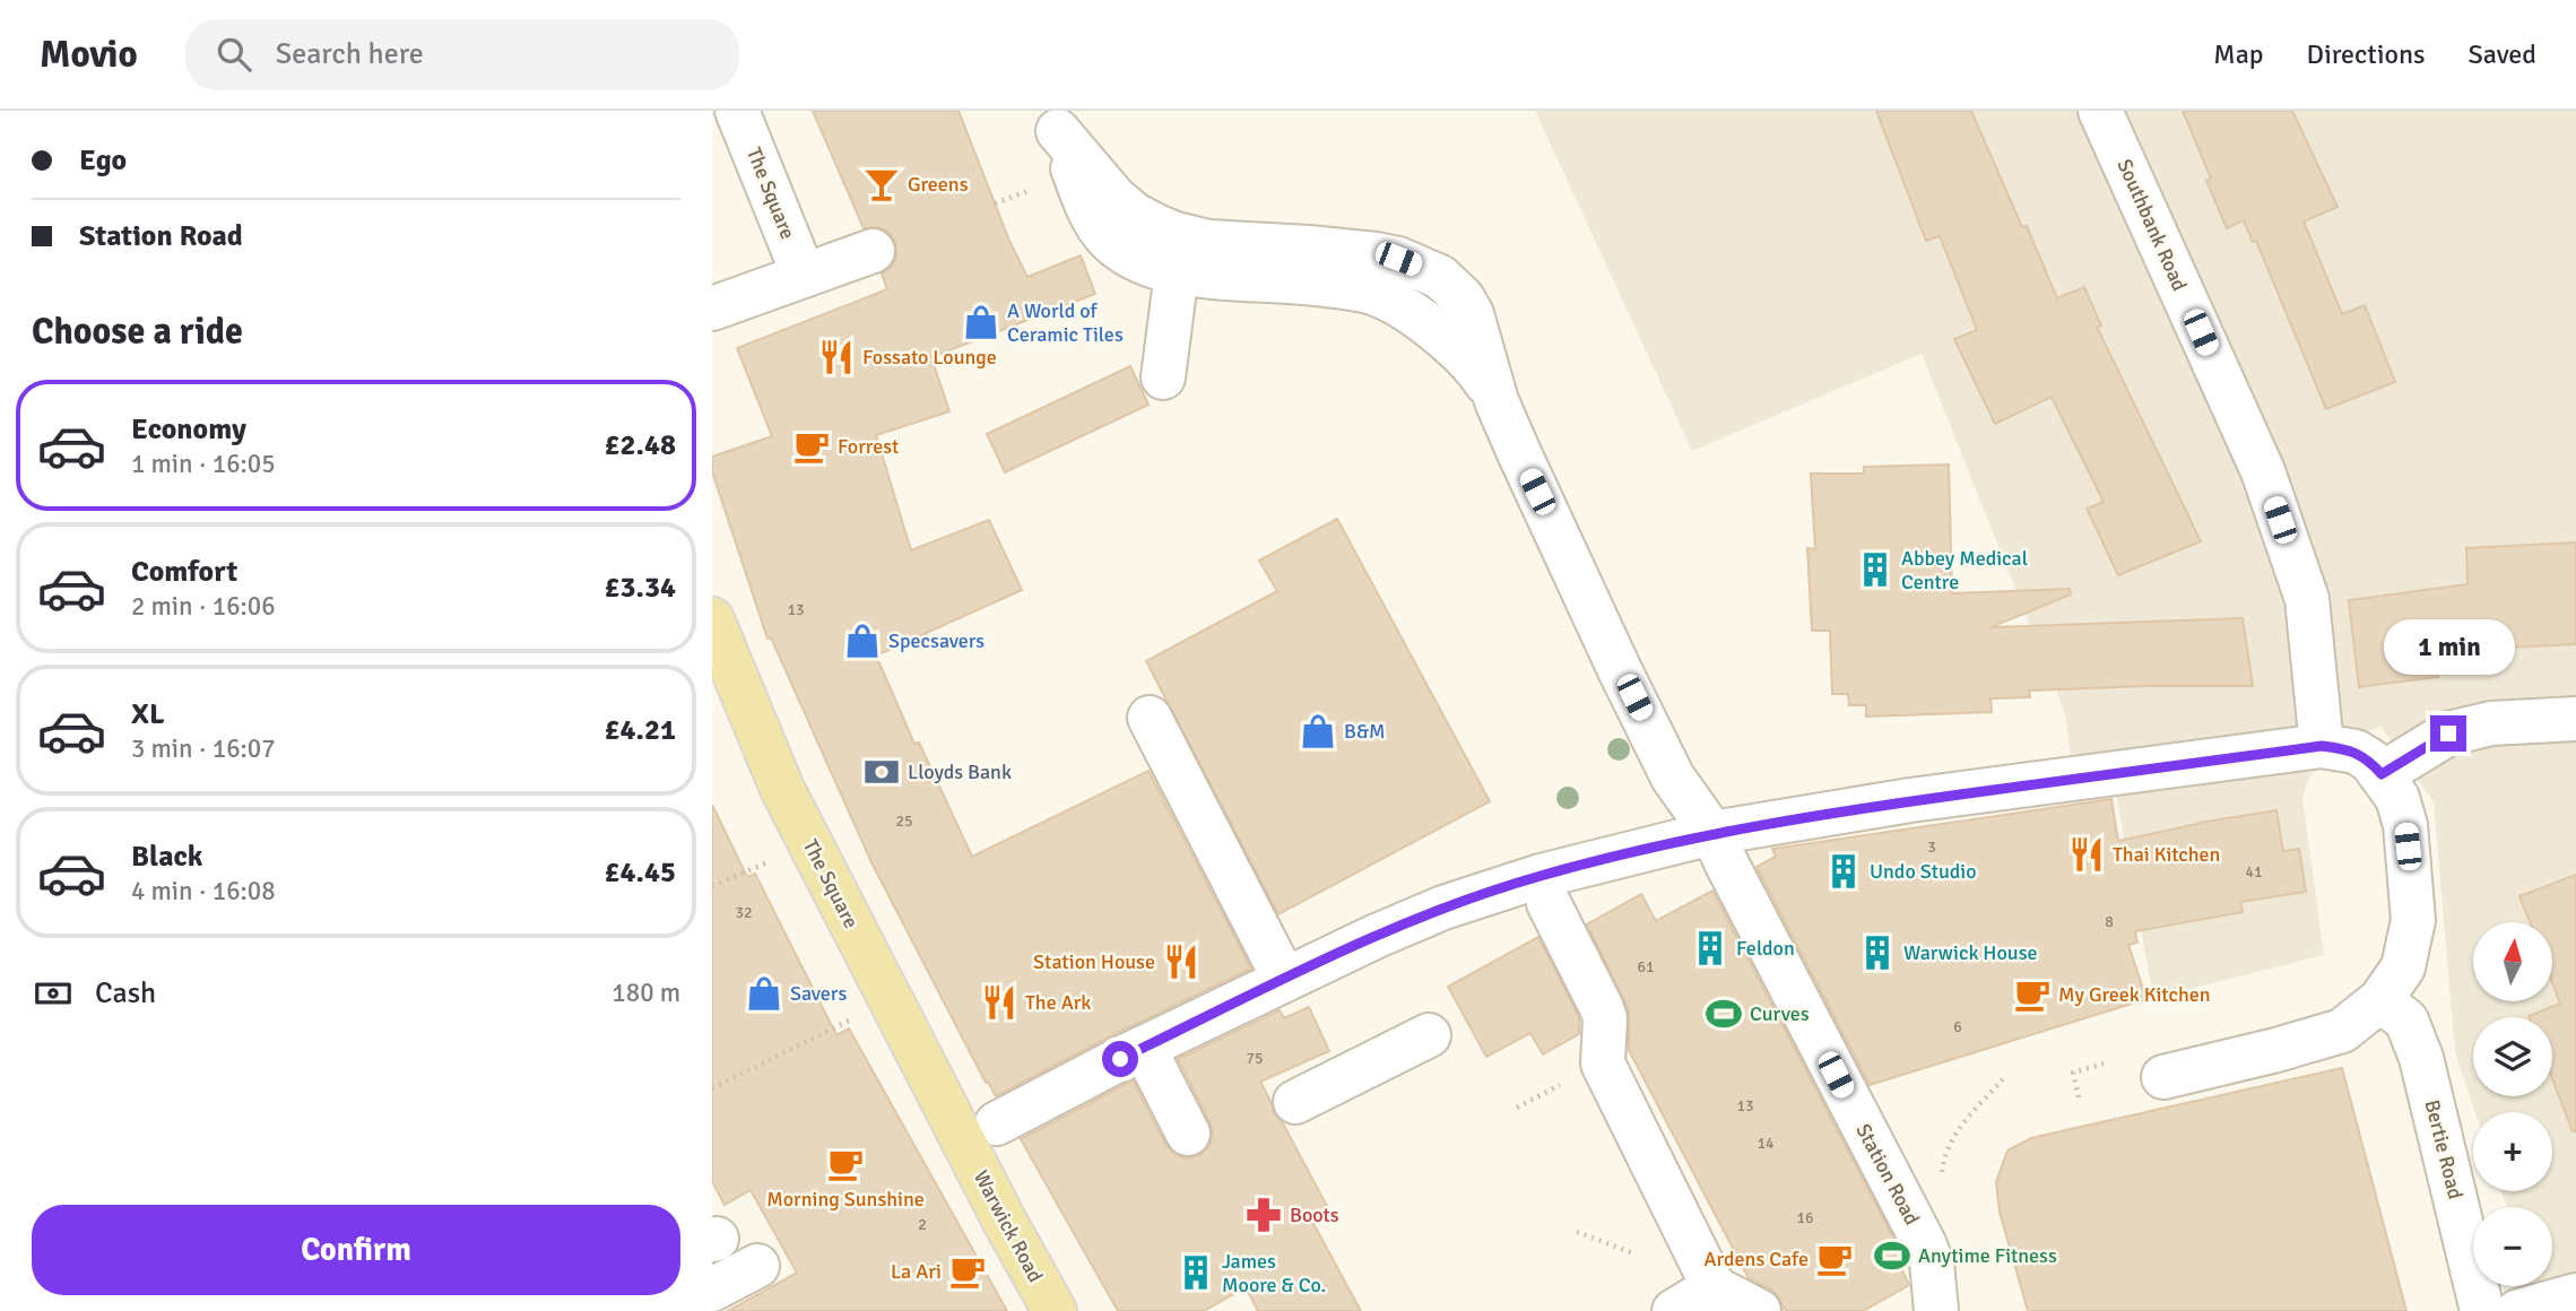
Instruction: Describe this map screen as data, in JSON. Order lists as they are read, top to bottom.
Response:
{
  "streets": {
    "main road": ["The Square", "Warwick Road"],
    "street": ["Southbank Road", "Bertie Road", "Station Road"]
  },
  "crossings": [
    ["The Square", "Warwick Road"]
  ],
  "places": {
    "bar": ["Greens"],
    "shop": [
      "A World of Ceramic Tiles",
      "Specsavers",
      "B&M",
      "Savers"
    ],
    "restaurant": [
      "Fossato Lounge",
      "Thai Kitchen",
      "Station House",
      "The Ark"
    ],
    "cafe": [
      "Forrest",
      "My Greek Kitchen",
      "Morning Sunshine",
      "Ardens Cafe",
      "La Ari"
    ],
    "building": [
      "Abbey Medical Centre",
      "Undo Studio",
      "Feldon",
      "Warwick House",
      "James Moore & Co."
    ],
    "bank": ["Lloyds Bank"],
    "sports": ["Curves", "Anytime Fitness"],
    "pharmacy": ["Boots"]
  },
  "house_numbers": [
    "13",
    "25",
    "3",
    "41",
    "32",
    "8",
    "61",
    "6",
    "75",
    "13",
    "14",
    "16",
    "2"
  ],
  "north": "top",
  "page": {
    "header": "Movio",
    "search": "Search here",
    "nav": ["Map", "Directions", "Saved"],
    "banner": ["Ego", "Station Road"],
    "heading": "Choose a ride",
    "list": [
      {
        "name": "Economy",
        "note": "1 min · 16:05",
        "value": "£2.48"
      },
      {
        "name": "Comfort",
        "note": "2 min · 16:06",
        "value": "£3.34"
      },
      {
        "name": "XL",
        "note": "3 min · 16:07",
        "value": "£4.21"
      },
      {
        "name": "Black",
        "note": "4 min · 16:08",
        "value": "£4.45"
      }
    ],
    "bubble": "1 min",
    "map_buttons": ["+", "−"],
    "pay": ["Cash", "180 m"],
    "buttons": "Confirm"
  }
}
